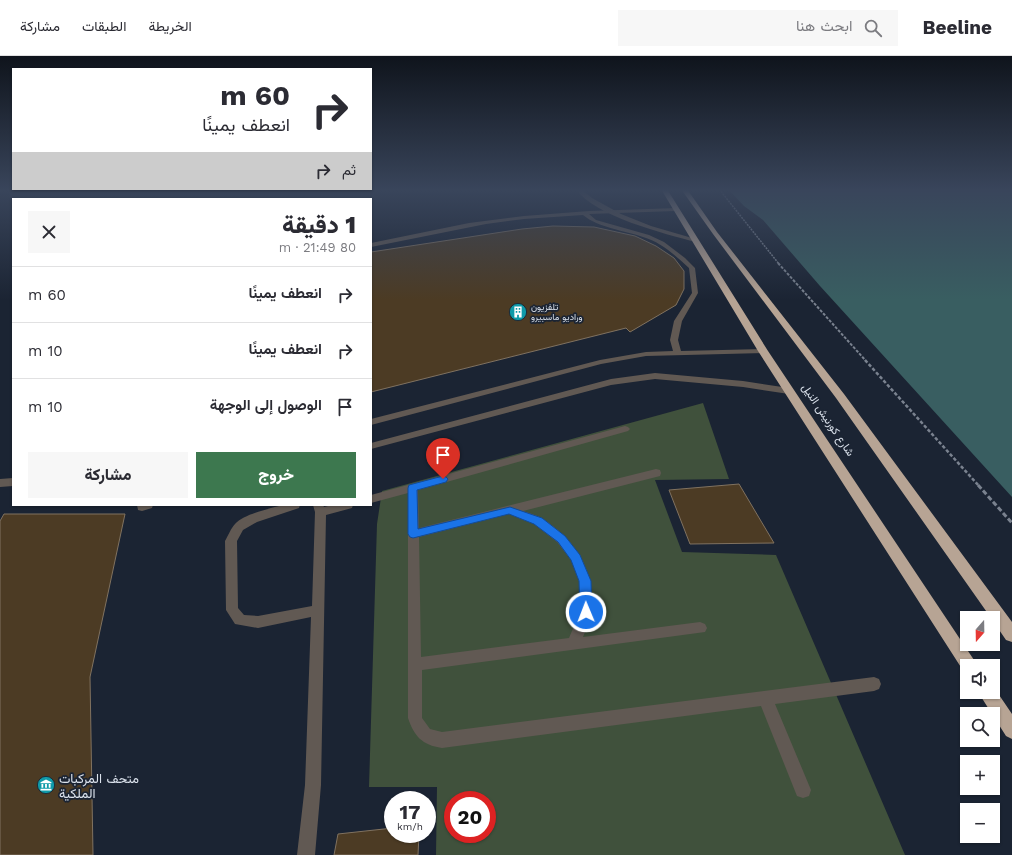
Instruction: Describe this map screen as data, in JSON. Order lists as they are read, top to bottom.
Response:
{
  "streets": {
    "highway": ["شارع كورنيش النيل"]
  },
  "places": {
    "building": ["تلفزيون وراديو ماسبيرو"],
    "museum": ["متحف المركبات الملكية"]
  },
  "north": "bottom",
  "page": {
    "header": "Beeline",
    "search": "ابحث هنا",
    "nav": ["الخريطة", "الطبقات", "مشاركة"],
    "turn": ["60 m", "انعطف يمينًا"],
    "then": "ثم",
    "heading": ["1 دقيقة", "80 m · 21:49"],
    "list": [
      {
        "name": "انعطف يمينًا",
        "value": "60 m"
      },
      {
        "name": "انعطف يمينًا",
        "value": "10 m"
      },
      {
        "name": "الوصول إلى الوجهة",
        "value": "10 m"
      }
    ],
    "buttons": ["خروج", "مشاركة"],
    "map_buttons": ["+", "−"],
    "speed": "17 km/h",
    "limit": "20"
  }
}
